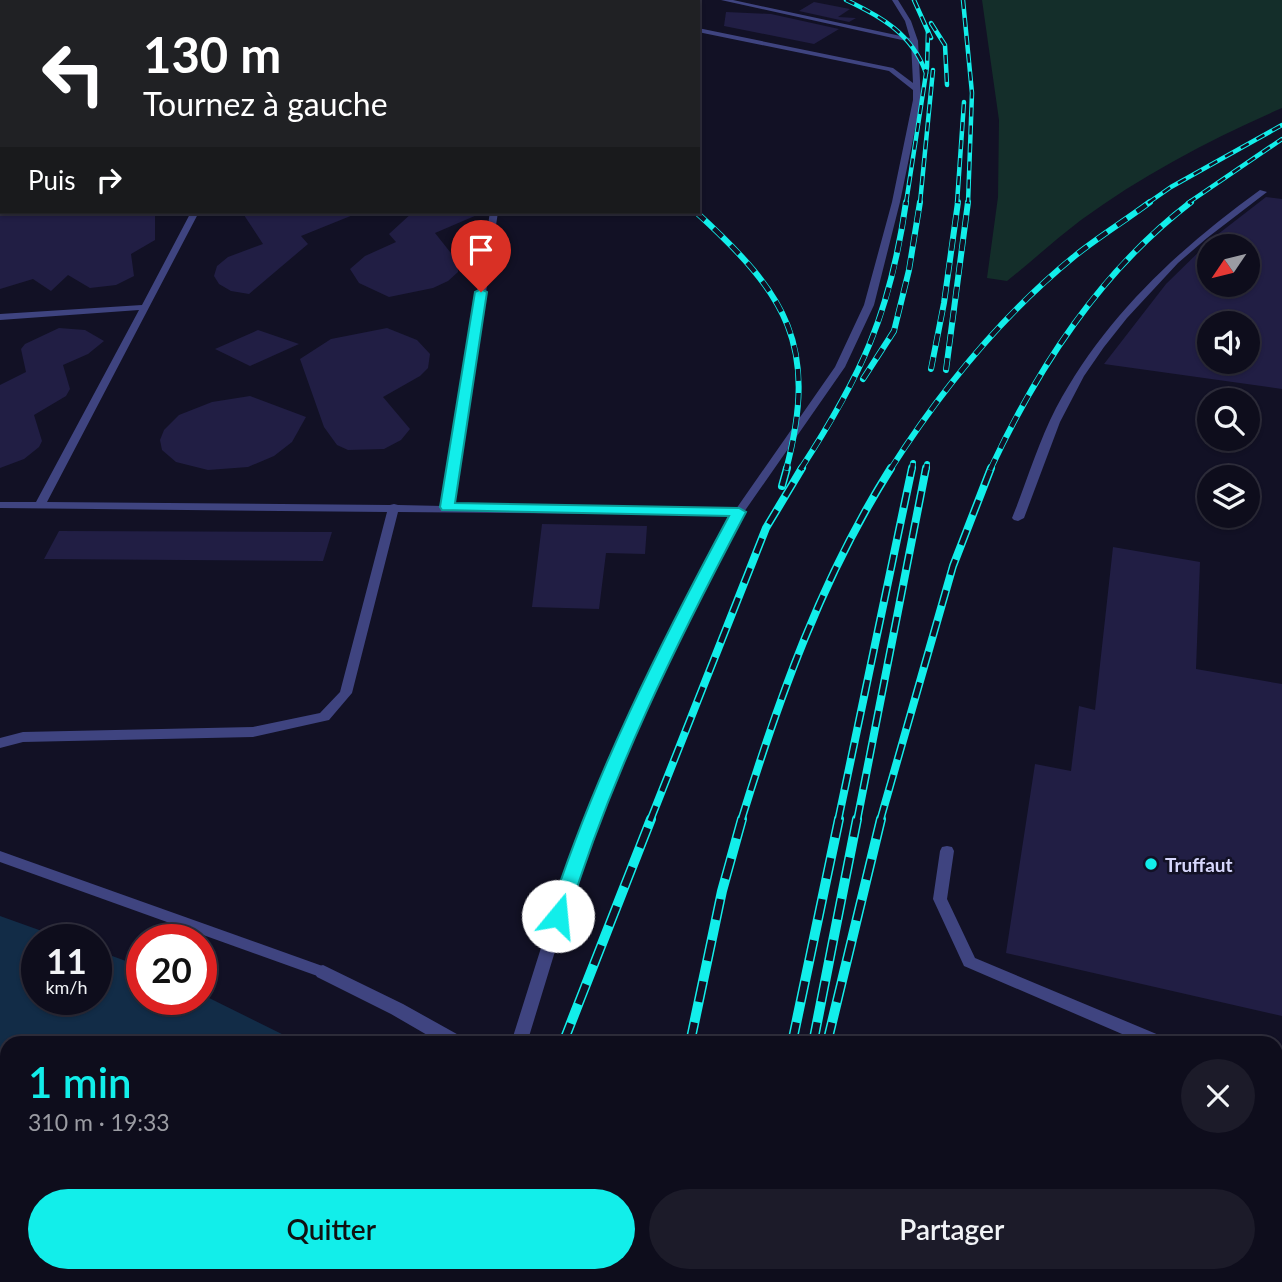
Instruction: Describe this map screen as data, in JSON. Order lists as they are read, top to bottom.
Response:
{
  "places": ["Truffaut"],
  "north": "bottom left",
  "page": {
    "turn": ["130 m", "Tournez à gauche"],
    "then": "Puis",
    "speed": "11 km/h",
    "limit": "20",
    "heading": ["1 min", "310 m · 19:33"],
    "buttons": ["Quitter", "Partager"]
  }
}
